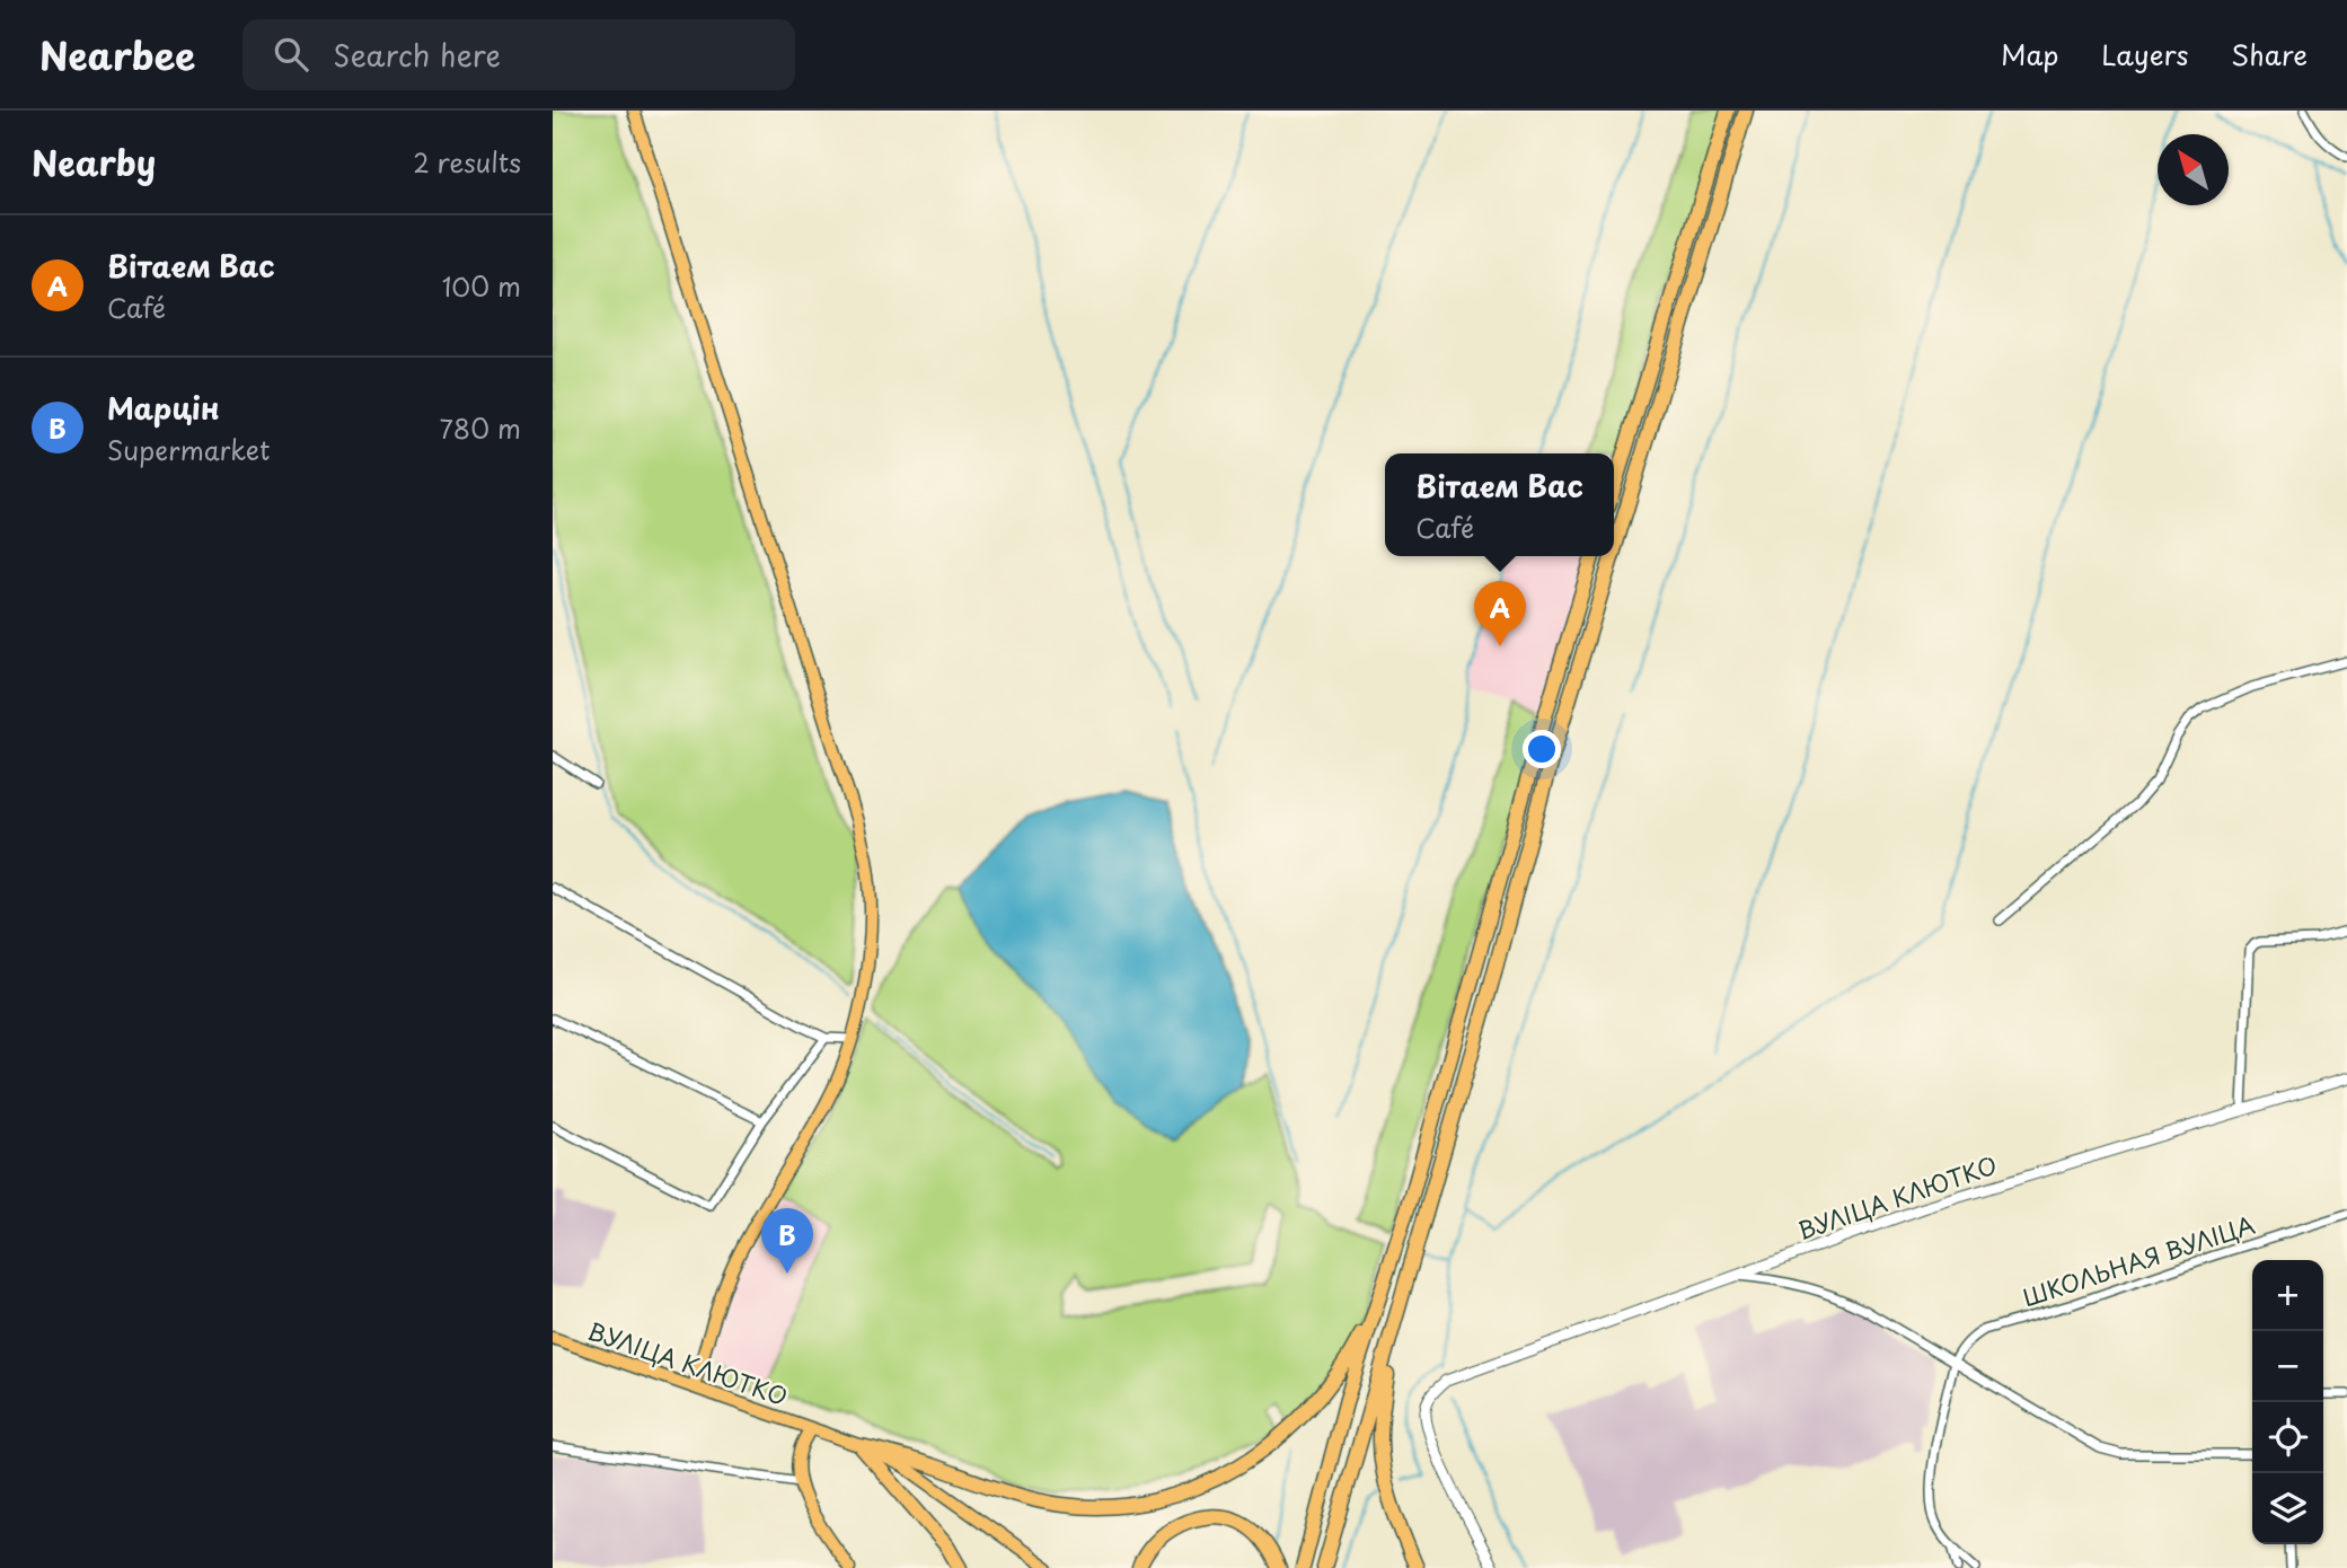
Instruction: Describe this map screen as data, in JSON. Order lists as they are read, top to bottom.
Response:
{
  "streets": {
    "main road": ["ВУЛІЦА КЛЮТКО"],
    "street": ["ШКОЛЬНАЯ ВУЛІЦА"]
  },
  "north": "top left",
  "page": {
    "header": "Nearbee",
    "search": "Search here",
    "nav": ["Map", "Layers", "Share"],
    "heading": ["Nearby", "2 results"],
    "list": [
      {
        "mark": "A",
        "name": "Вітаем Вас",
        "note": "Café",
        "value": "100 m"
      },
      {
        "mark": "B",
        "name": "Марцін",
        "note": "Supermarket",
        "value": "780 m"
      }
    ],
    "popup": ["Вітаем Вас", "Café"],
    "pins": ["A", "B"],
    "map_buttons": ["+", "−"]
  }
}
